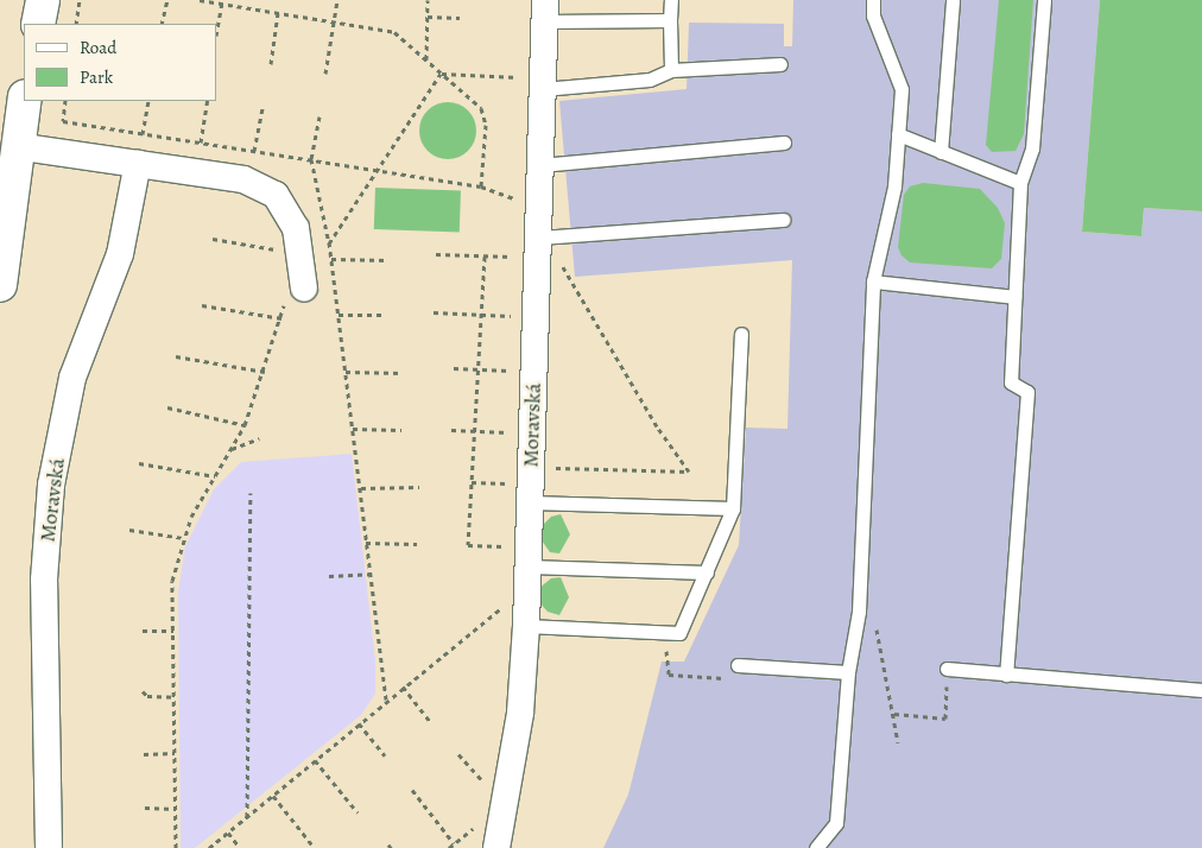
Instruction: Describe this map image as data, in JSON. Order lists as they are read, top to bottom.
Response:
{
  "streets": {
    "street": ["Moravská"]
  },
  "legend": ["Road", "Park"]
}
